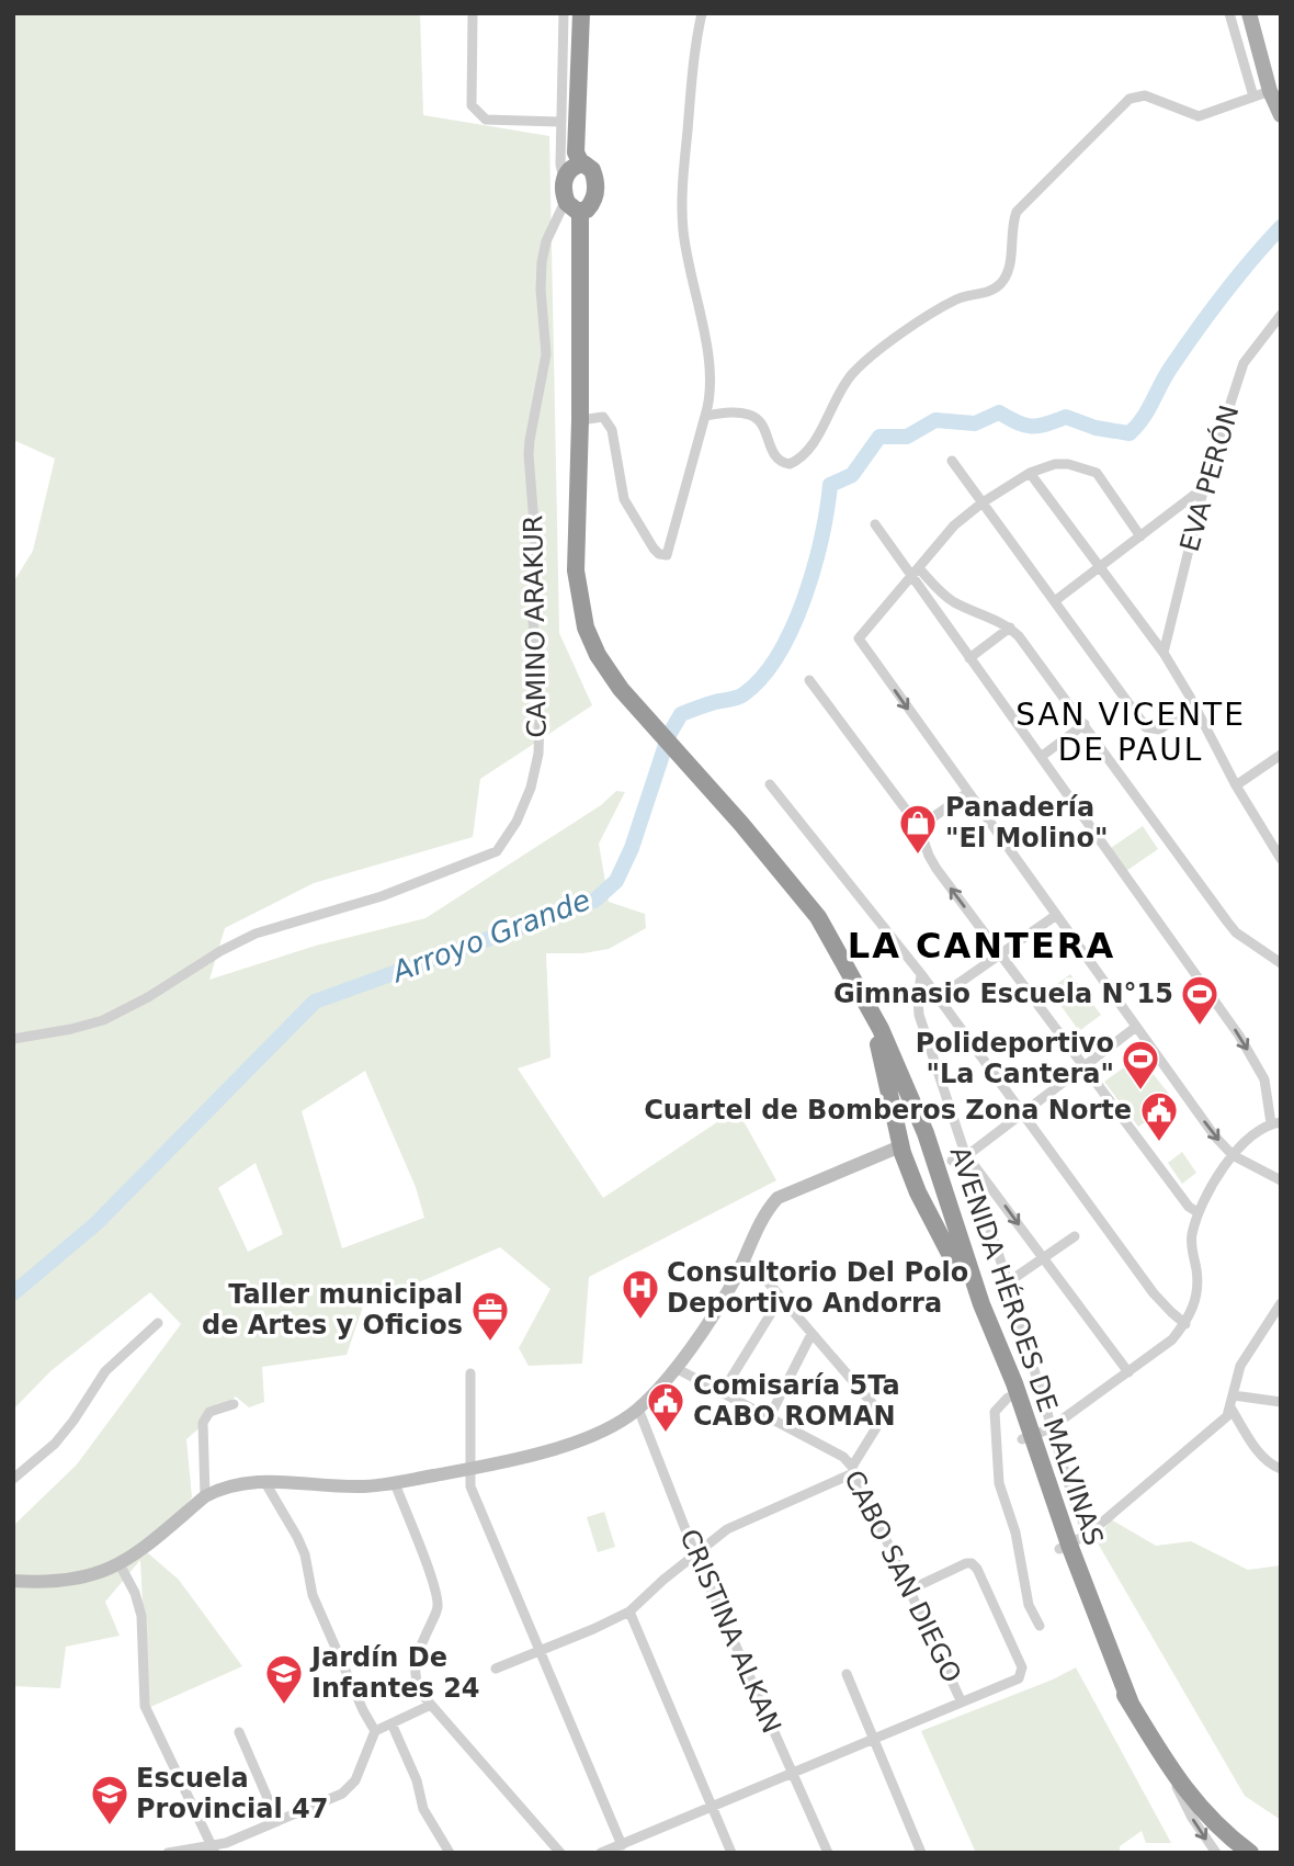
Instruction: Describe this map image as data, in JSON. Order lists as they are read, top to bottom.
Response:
{
  "streets": {
    "highway": ["AVENIDA HÉROES DE MALVINAS"],
    "street": [
      "EVA PERÓN",
      "CAMINO ARAKUR",
      "CABO SAN DIEGO",
      "CRISTINA ALKAN"
    ]
  },
  "crossings": [
    ["CAMINO ARAKUR", "AVENIDA HÉROES DE MALVINAS"]
  ],
  "districts": ["SAN VICENTE DE PAUL", "LA CANTERA"],
  "water": ["Arroyo Grande"],
  "places": {
    "shop": ["Panadería \"El Molino\""],
    "sports": ["Gimnasio Escuela N°15", "Polideportivo \"La Cantera\""],
    "public building": ["Cuartel de Bomberos Zona Norte", "Comisaría 5Ta CABO ROMAN"],
    "hospital": ["Consultorio Del Polo Deportivo Andorra"],
    "office": ["Taller municipal de Artes y Oficios"],
    "school or university": ["Jardín De Infantes 24", "Escuela Provincial 47"]
  }
}
